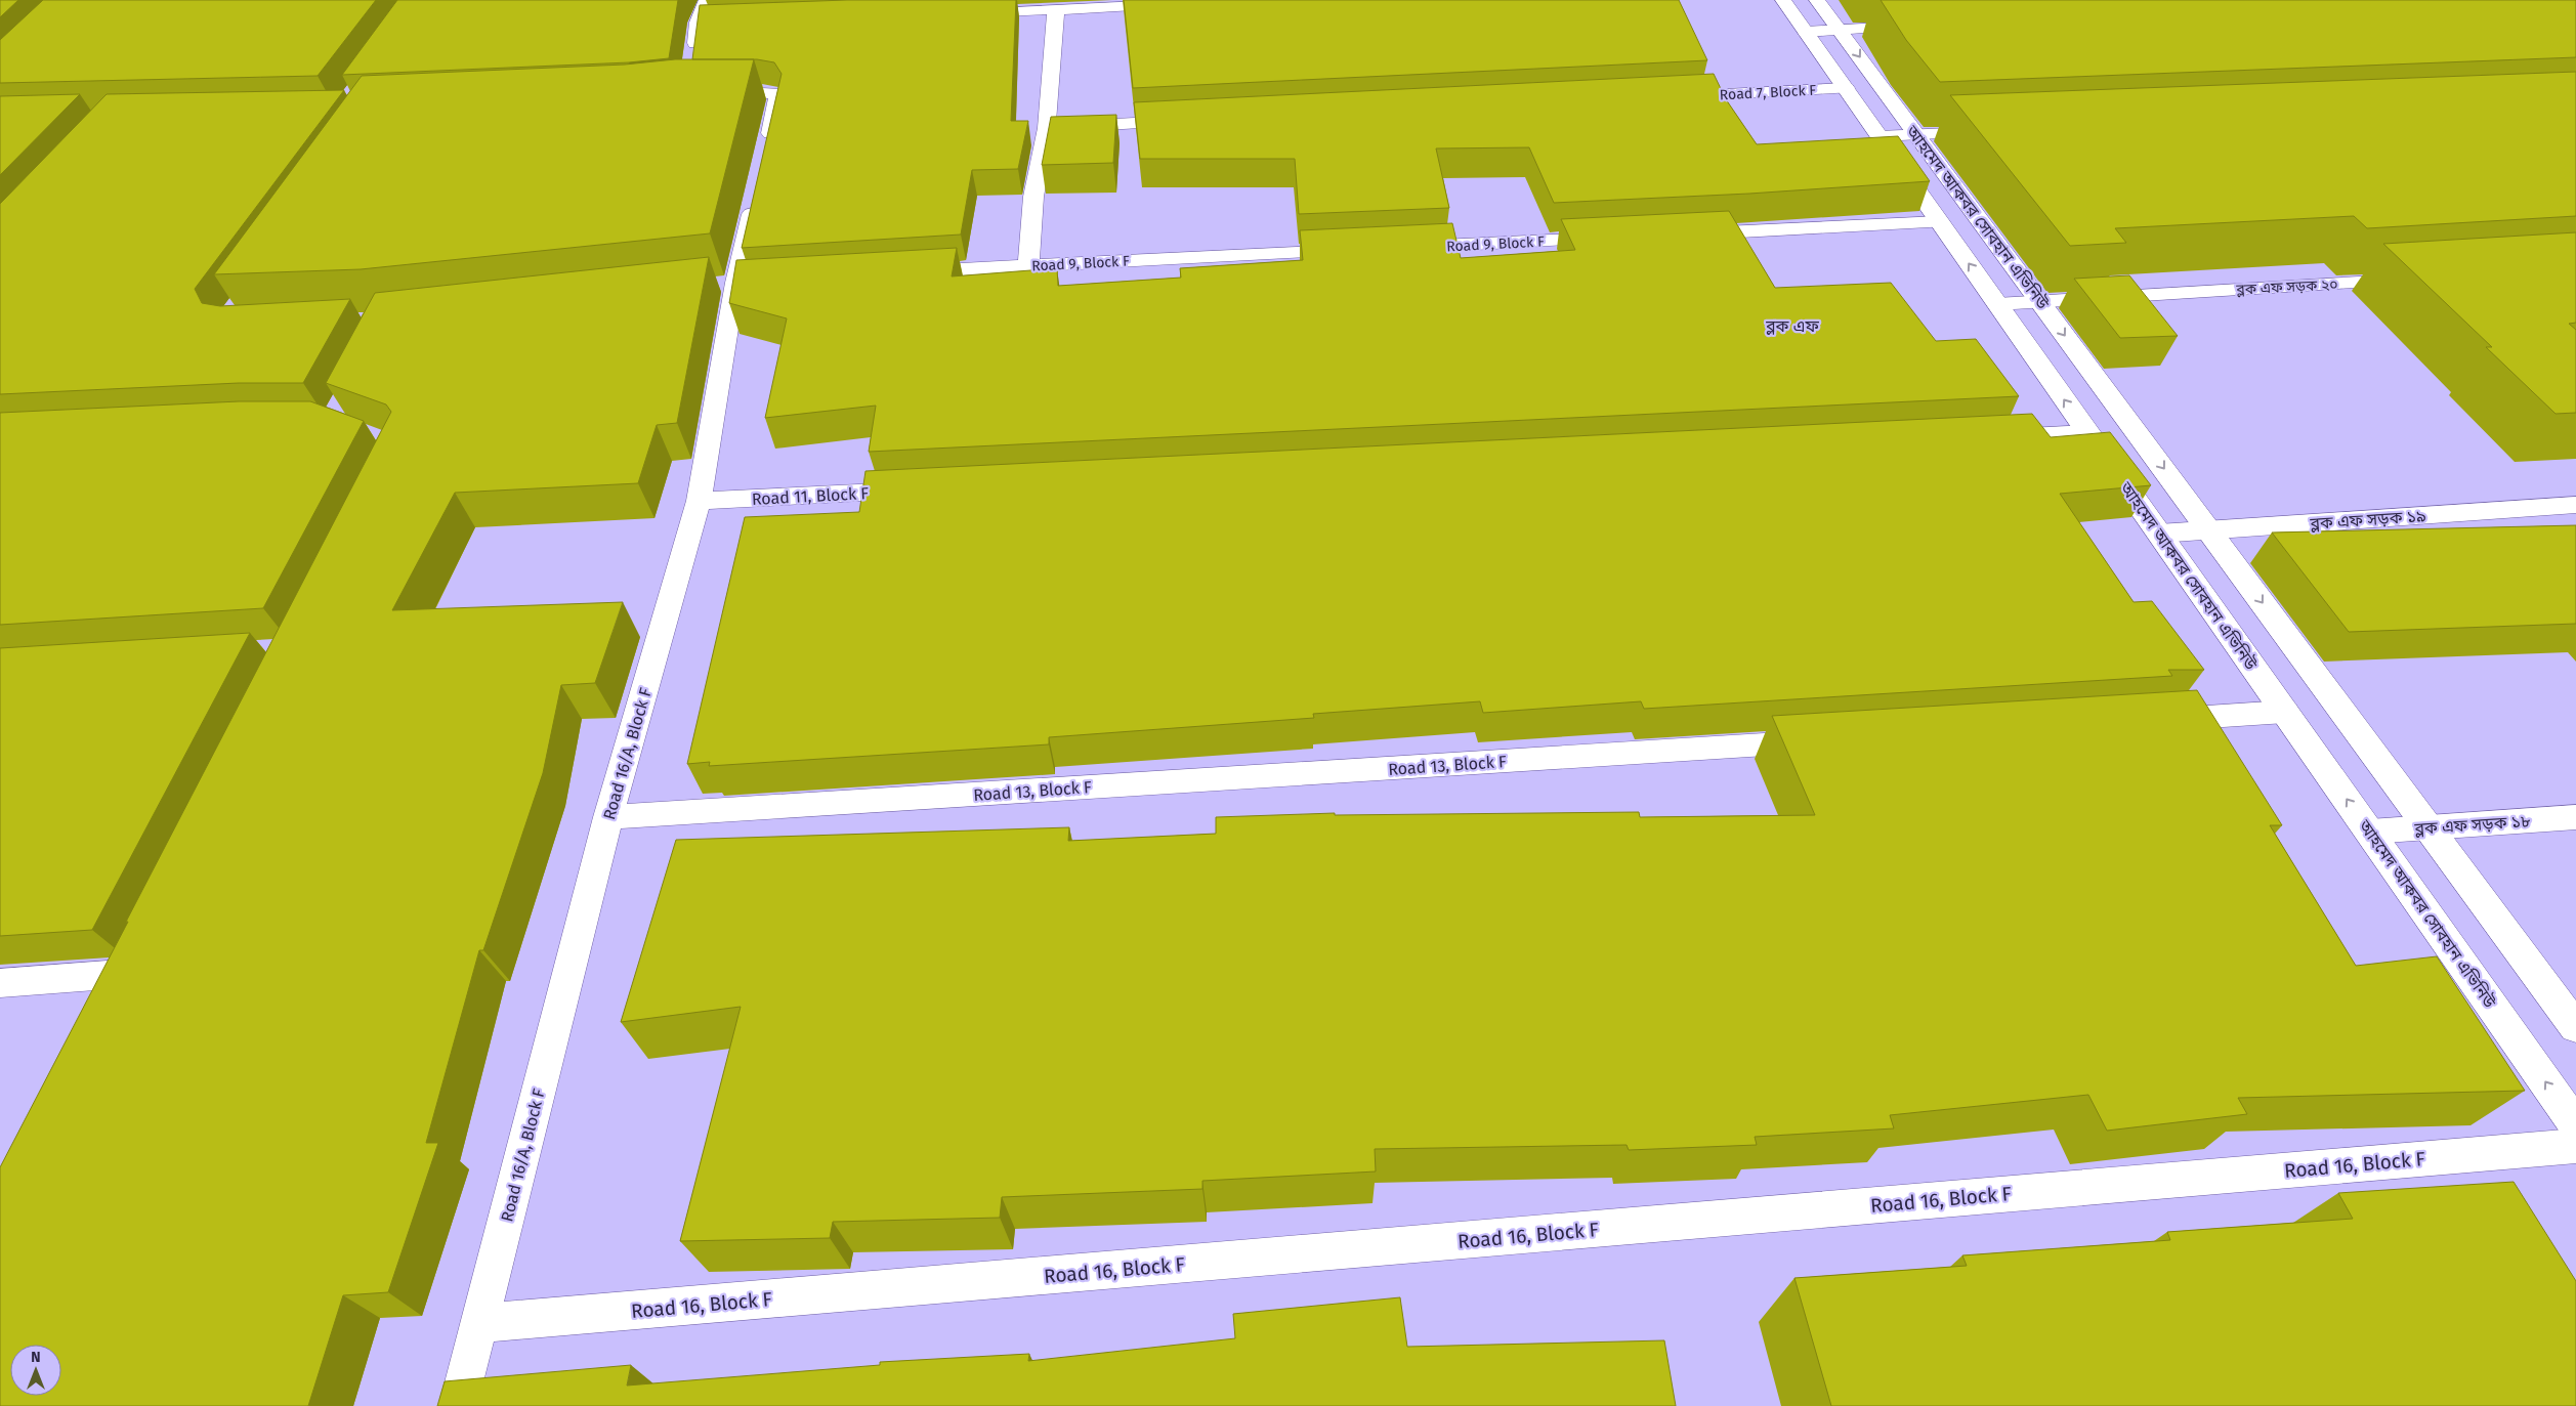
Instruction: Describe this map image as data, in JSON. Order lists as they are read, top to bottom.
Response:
{
  "streets": {
    "street": [
      "Road 7, Block F",
      "আহমেদ আকবর সোবহান এভিনিউ",
      "Road 9, Block F",
      "ব্লক এফ সড়ক ২০",
      "Road 11, Block F",
      "ব্লক এফ সড়ক ১৯",
      "Road 16/A, Block F",
      "Road 13, Block F",
      "ব্লক এফ সড়ক ১৮",
      "Road 16, Block F"
    ]
  },
  "crossings": [
    ["Road 7, Block F", "আহমেদ আকবর সোবহান এভিনিউ"],
    ["আহমেদ আকবর সোবহান এভিনিউ", "ব্লক এফ সড়ক ২০"],
    ["আহমেদ আকবর সোবহান এভিনিউ", "ব্লক এফ সড়ক ১৯"],
    ["আহমেদ আকবর সোবহান এভিনিউ", "ব্লক এফ সড়ক ১৮"],
    ["Road 11, Block F", "Road 16/A, Block F"],
    ["Road 16/A, Block F", "Road 13, Block F"],
    ["Road 16/A, Block F", "Road 16, Block F"]
  ],
  "districts": ["ব্লক এফ"],
  "north": "top"
}
